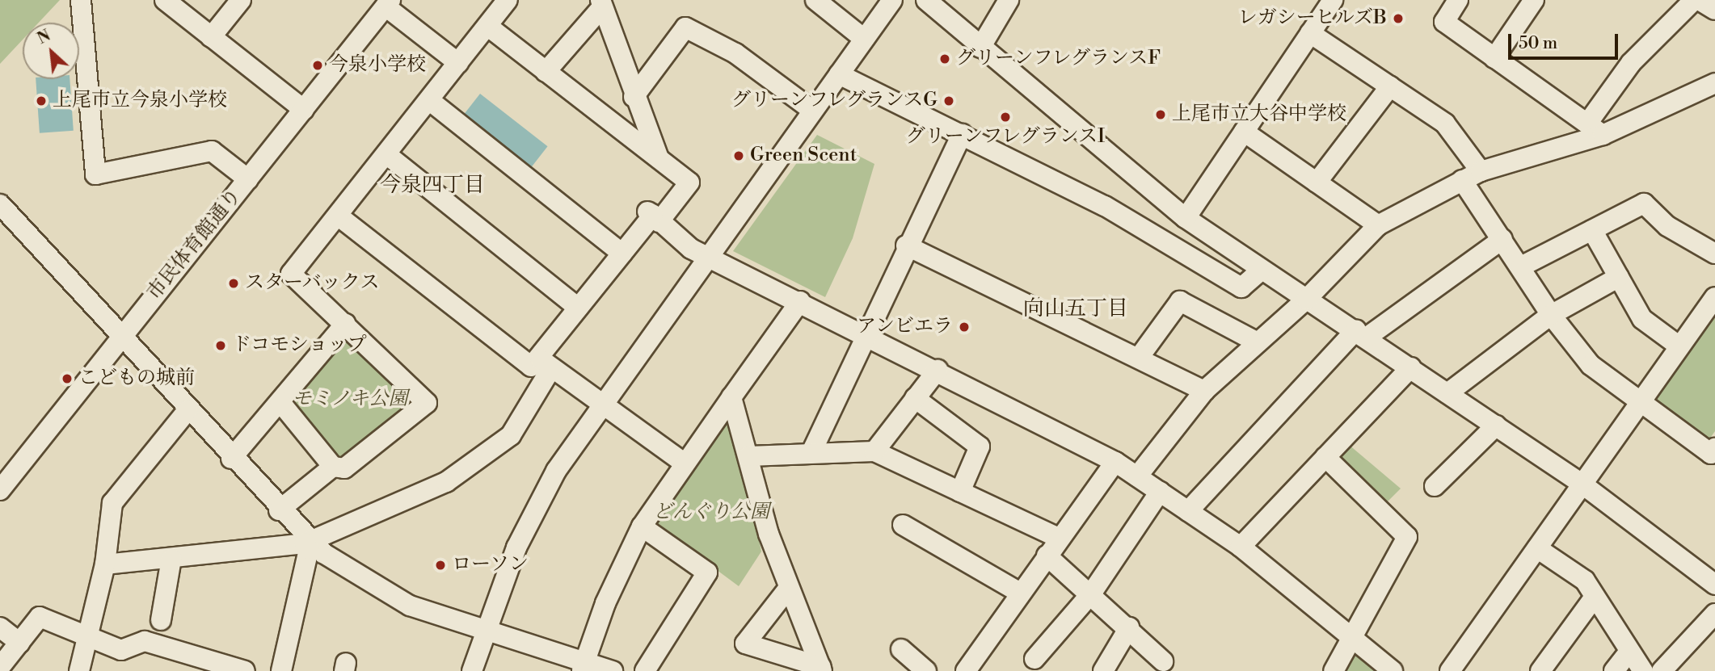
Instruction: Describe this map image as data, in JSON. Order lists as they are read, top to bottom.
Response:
{
  "streets": {
    "street": ["市民体育館通り"]
  },
  "districts": ["今泉四丁目", "向山五丁目"],
  "parks": ["モミノキ公園", "どんぐり公園"],
  "places": [
    "レガシーヒルズB",
    "グリーンフレグランスF",
    "今泉小学校",
    "上尾市立今泉小学校",
    "グリーンフレグランスG",
    "上尾市立大谷中学校",
    "グリーンフレグランスI",
    "Green Scent",
    "スターバックス",
    "アンビエラ",
    "ドコモショップ",
    "こどもの城前",
    "ローソン"
  ],
  "scale_bar": "50 m",
  "north": "top left"
}
